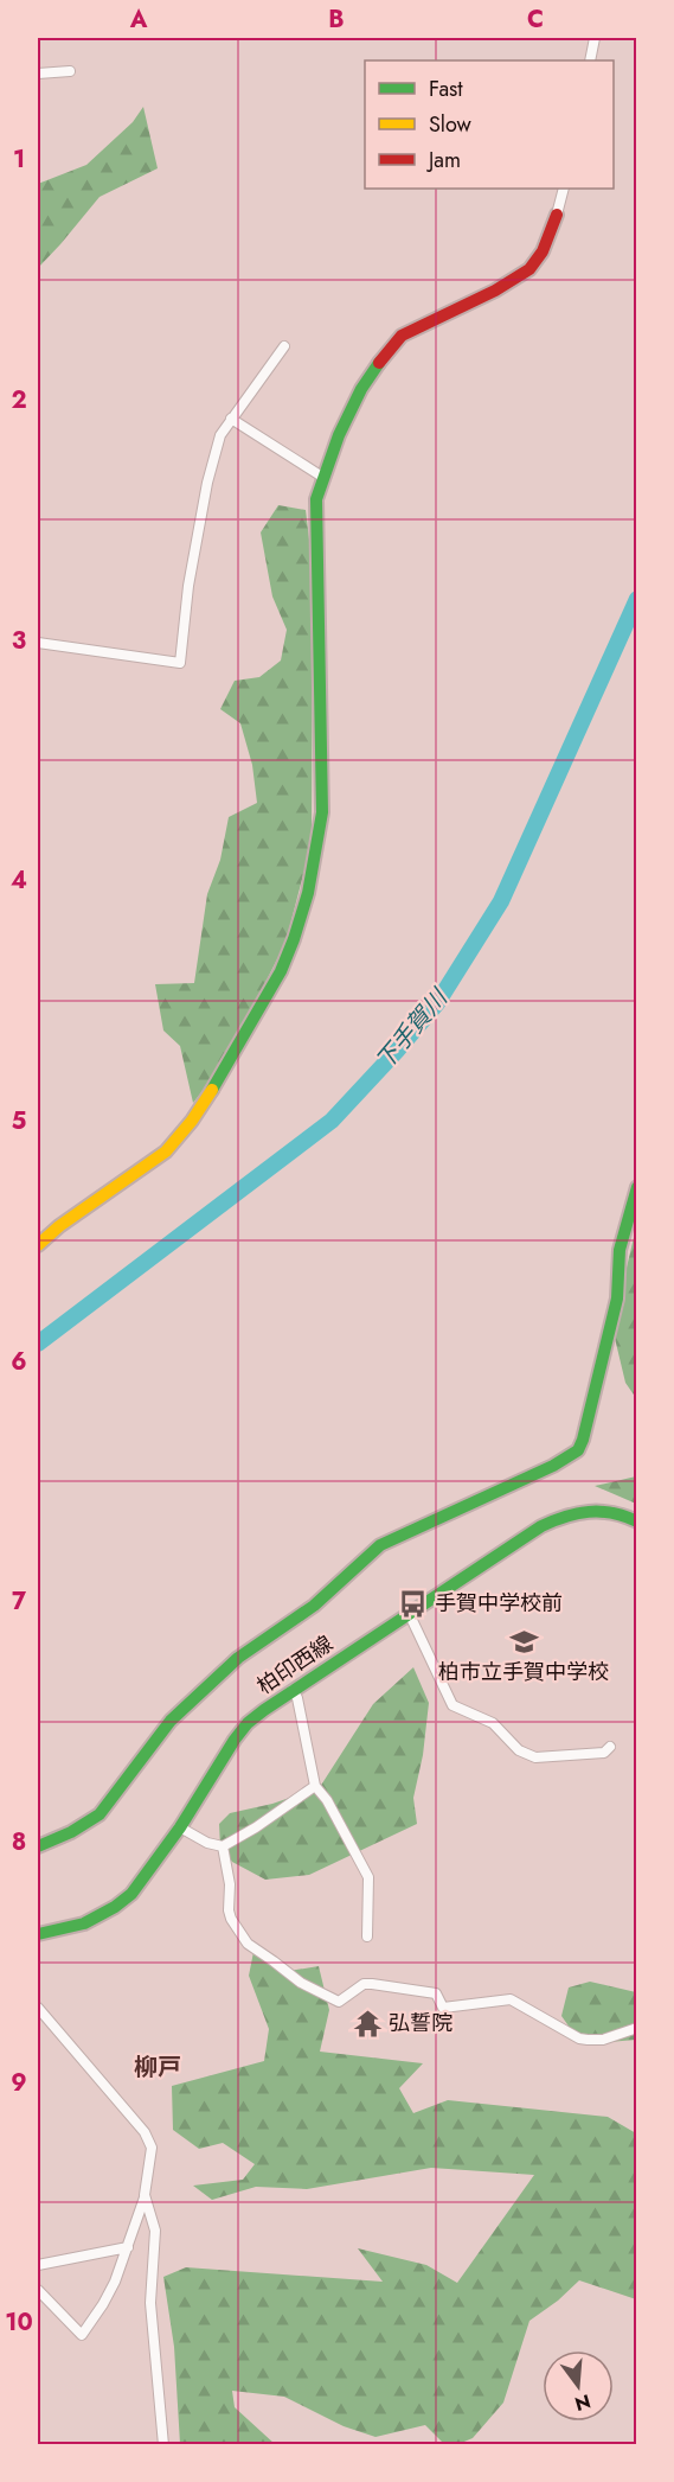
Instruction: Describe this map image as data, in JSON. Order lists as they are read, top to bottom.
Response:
{
  "streets": {
    "street": ["柏印西線"]
  },
  "districts": ["柳戸"],
  "water": ["下手賀川"],
  "places": {
    "bus stop": ["手賀中学校前"],
    "school or university": ["柏市立手賀中学校"],
    "temple": ["弘誓院"]
  },
  "legend": ["Fast", "Slow", "Jam"],
  "north": "bottom",
  "grid": {
    "columns": ["A", "B", "C"],
    "rows": [
      "1",
      "2",
      "3",
      "4",
      "5",
      "6",
      "7",
      "8",
      "9",
      "10"
    ]
  }
}
